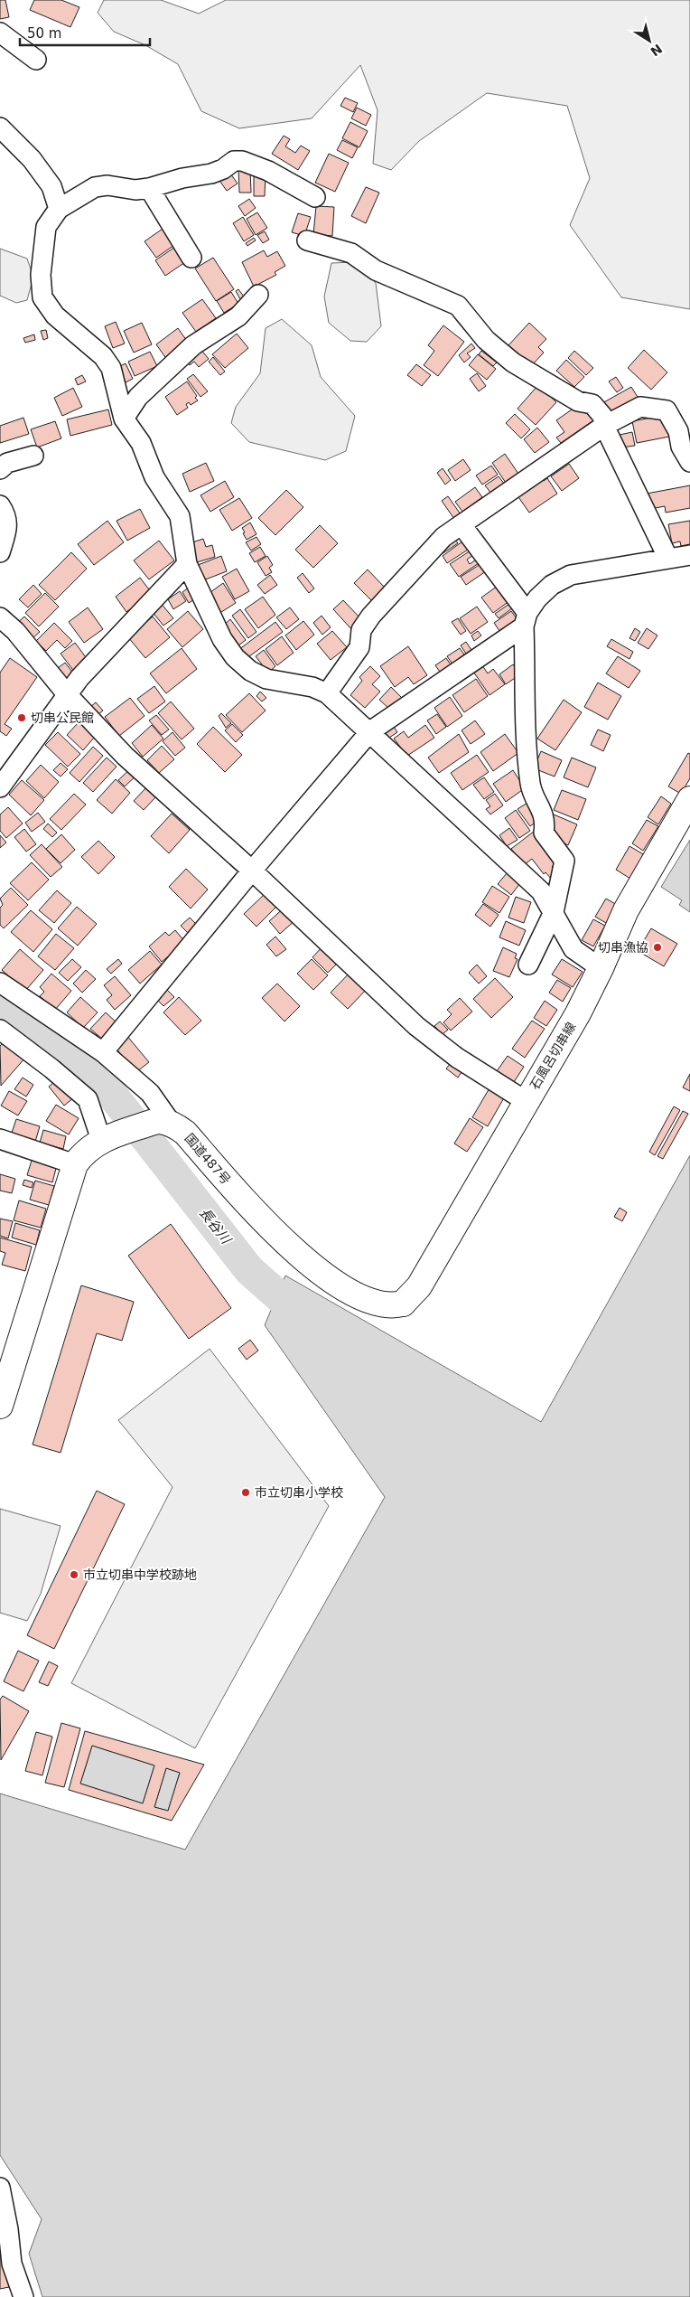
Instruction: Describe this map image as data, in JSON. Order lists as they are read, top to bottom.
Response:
{
  "streets": {
    "main road": ["石風呂切串線", "国道487号"]
  },
  "crossings": [
    ["石風呂切串線", "国道487号"]
  ],
  "water": ["長谷川"],
  "places": [
    "切串公民館",
    "切串漁協",
    "市立切串小学校",
    "市立切串中学校跡地"
  ],
  "scale_bar": "50 m",
  "north": "bottom right"
}
